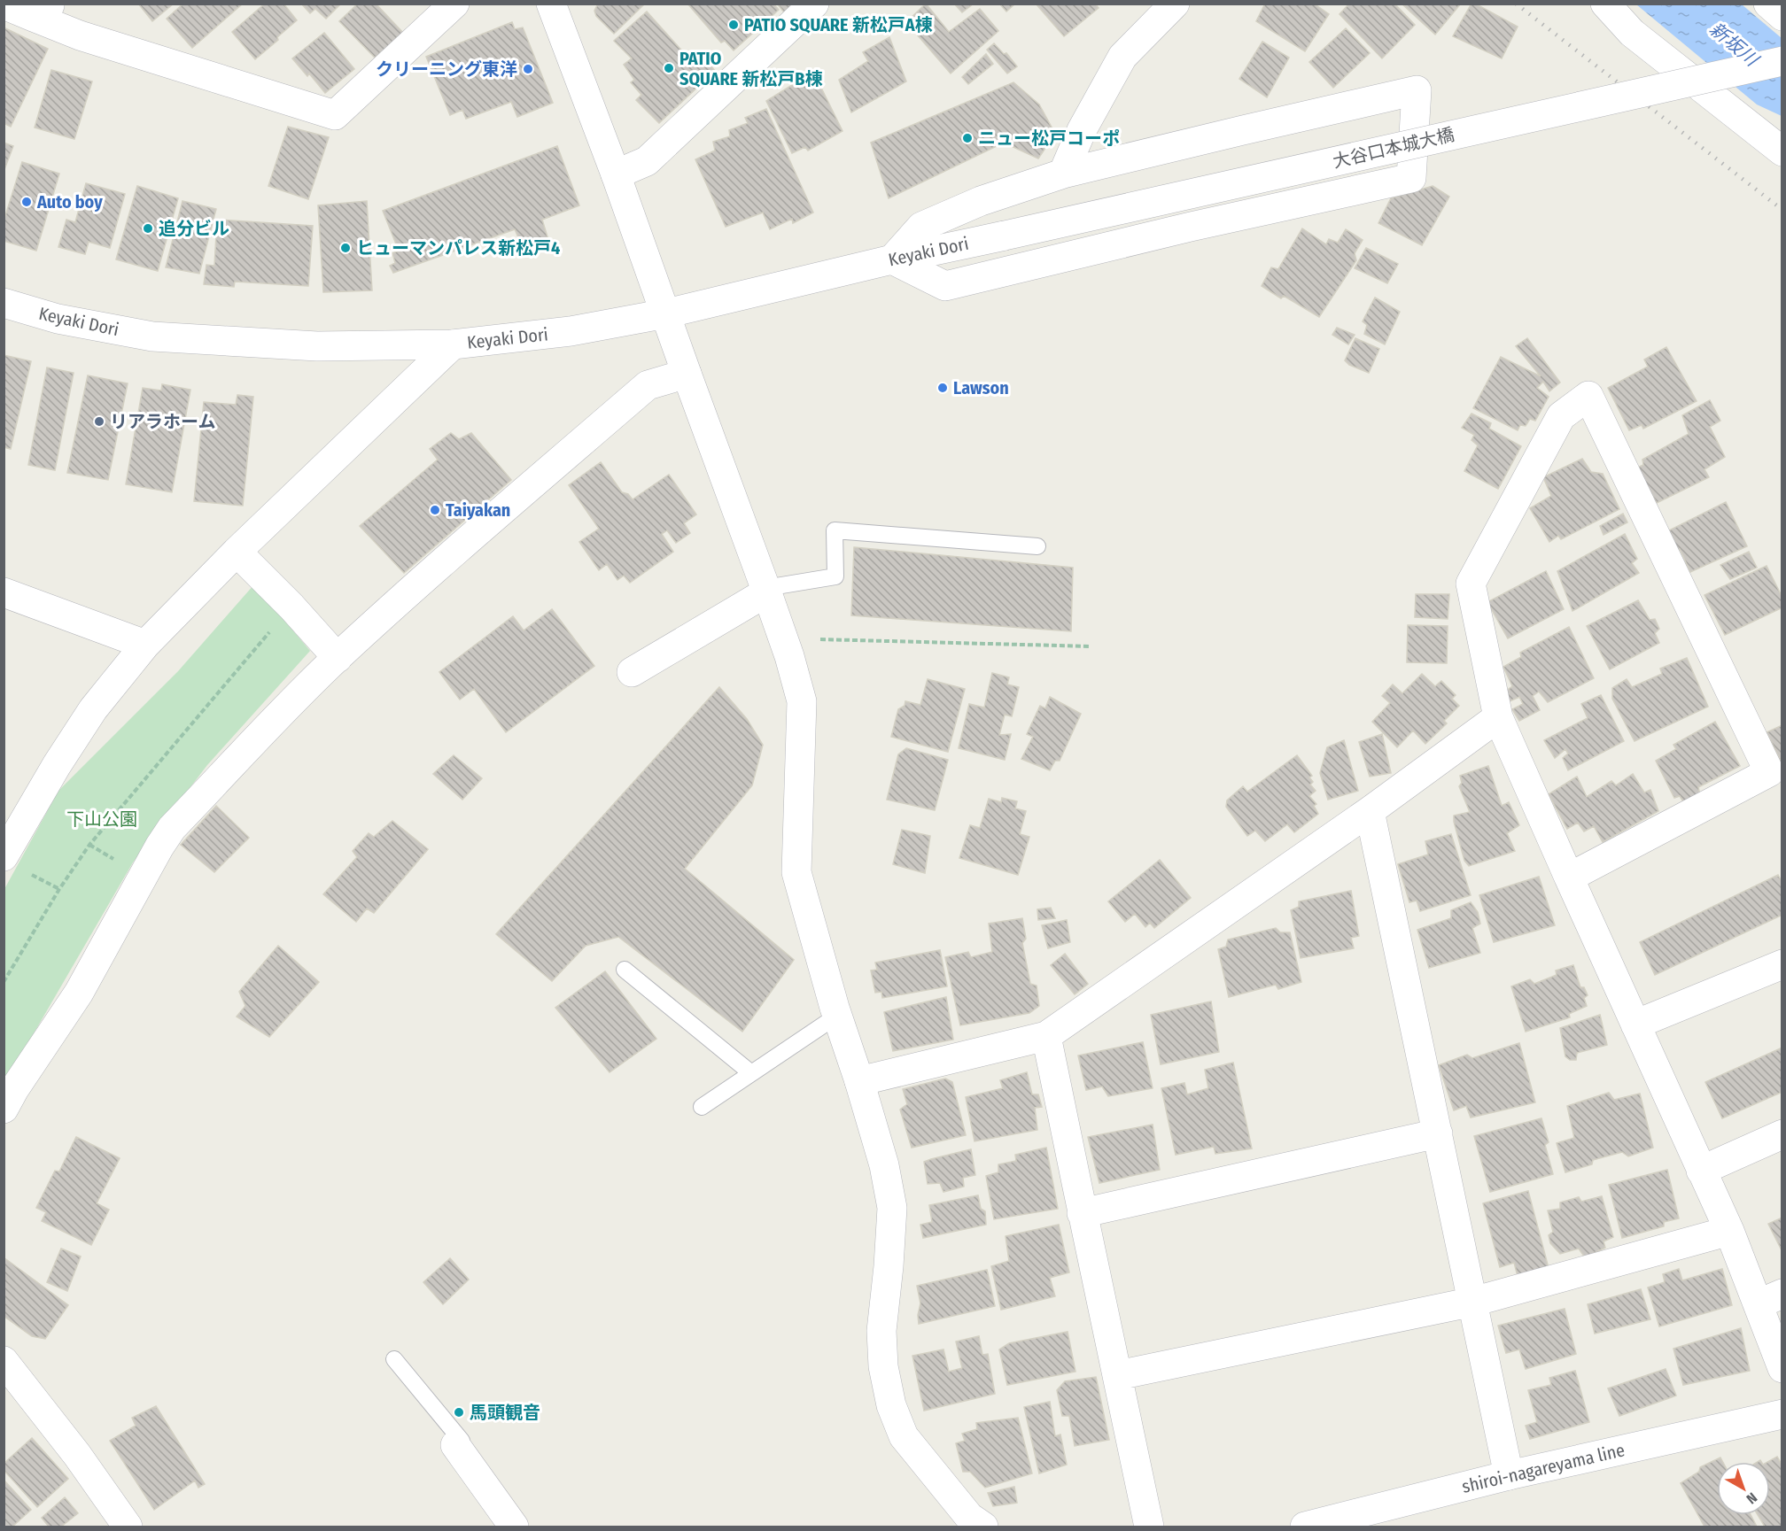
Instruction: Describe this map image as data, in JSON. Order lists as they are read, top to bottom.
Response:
{
  "streets": {
    "street": ["大谷口本城大橋", "Keyaki Dori", "shiroi-nagareyama line"]
  },
  "crossings": [
    ["大谷口本城大橋", "Keyaki Dori"]
  ],
  "water": ["新坂川"],
  "parks": ["下山公園"],
  "places": [
    "PATIO SQUARE 新松戸A棟",
    "PATIO SQUARE 新松戸B棟",
    "クリーニング東洋",
    "ニュー松戸コーポ",
    "Auto boy",
    "追分ビル",
    "ヒューマンパレス新松戸4",
    "Lawson",
    "リアラホーム",
    "Taiyakan",
    "馬頭観音"
  ],
  "north": "bottom right"
}
